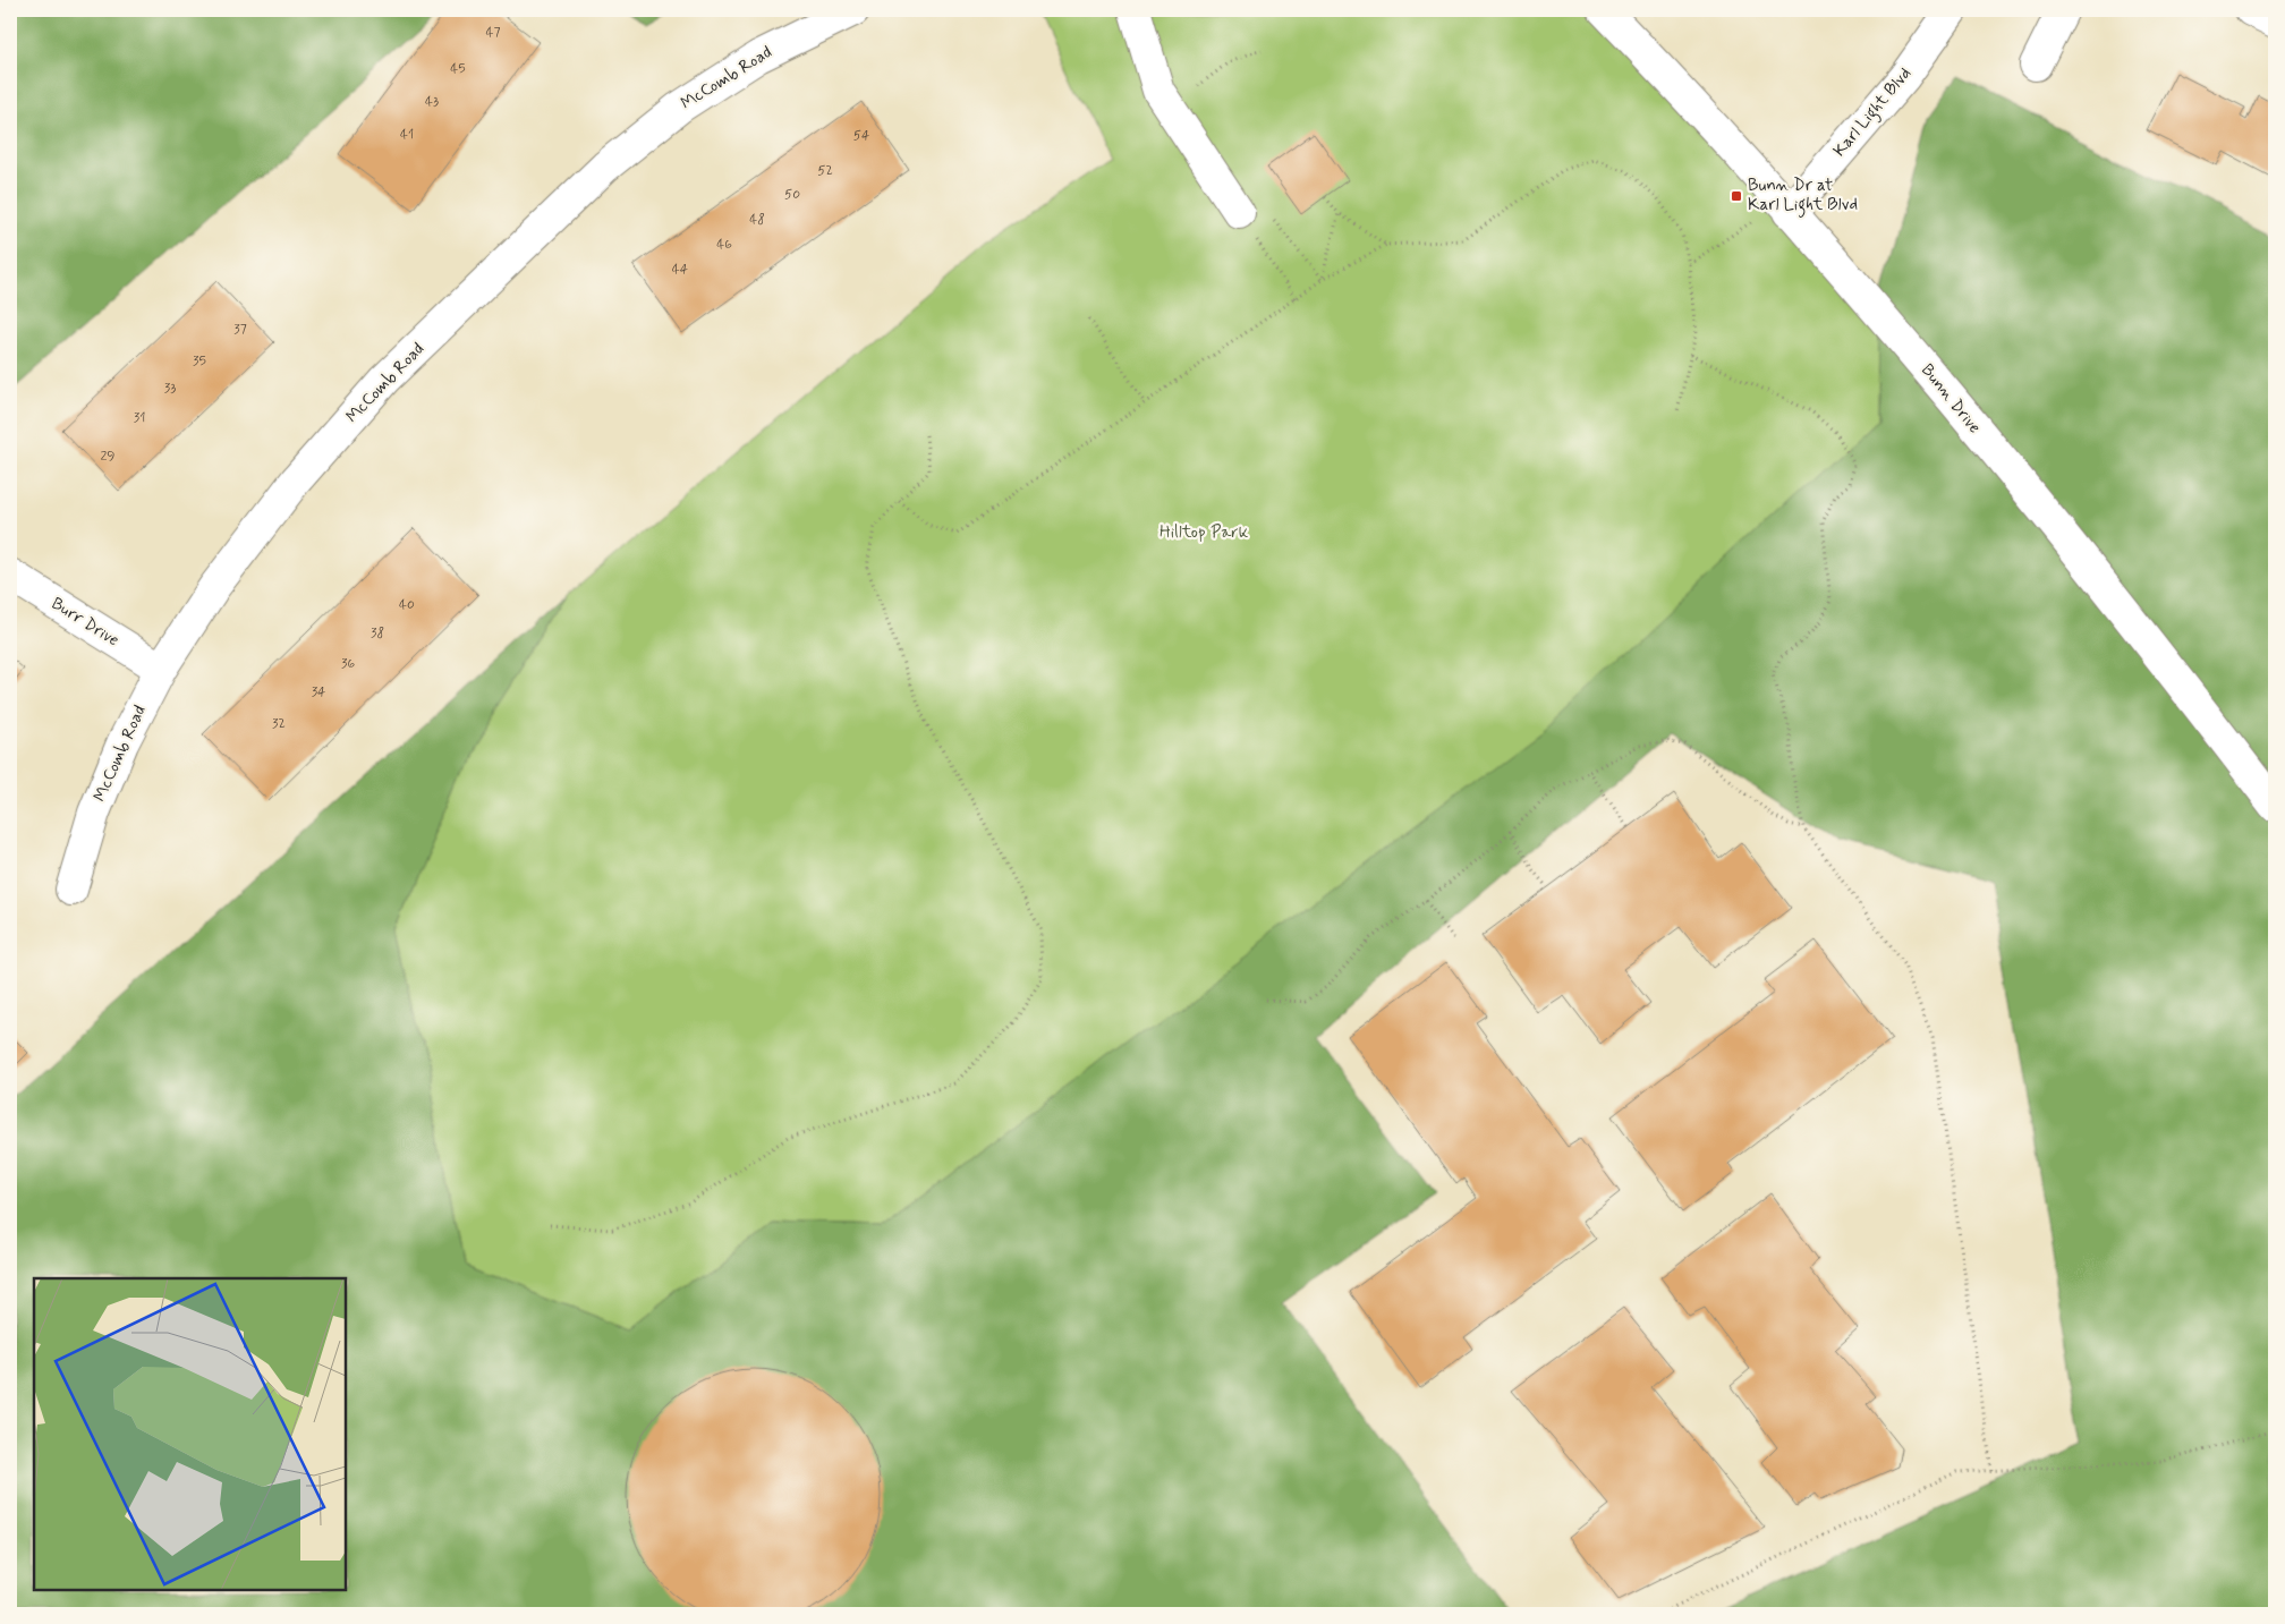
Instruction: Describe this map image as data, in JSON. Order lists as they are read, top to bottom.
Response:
{
  "streets": {
    "street": [
      "McComb Road",
      "Karl Light Blvd",
      "Bunn Drive",
      "Burr Drive"
    ]
  },
  "crossings": [
    ["McComb Road", "Burr Drive"],
    ["Karl Light Blvd", "Bunn Drive"]
  ],
  "parks": ["Hilltop Park"],
  "places": {
    "transit": ["Bunn Dr at Karl Light Blvd"]
  },
  "house_numbers": [
    "47",
    "45",
    "43",
    "41",
    "54",
    "52",
    "50",
    "48",
    "46",
    "44",
    "37",
    "35",
    "33",
    "31",
    "29",
    "40",
    "38",
    "36",
    "34",
    "32"
  ]
}
